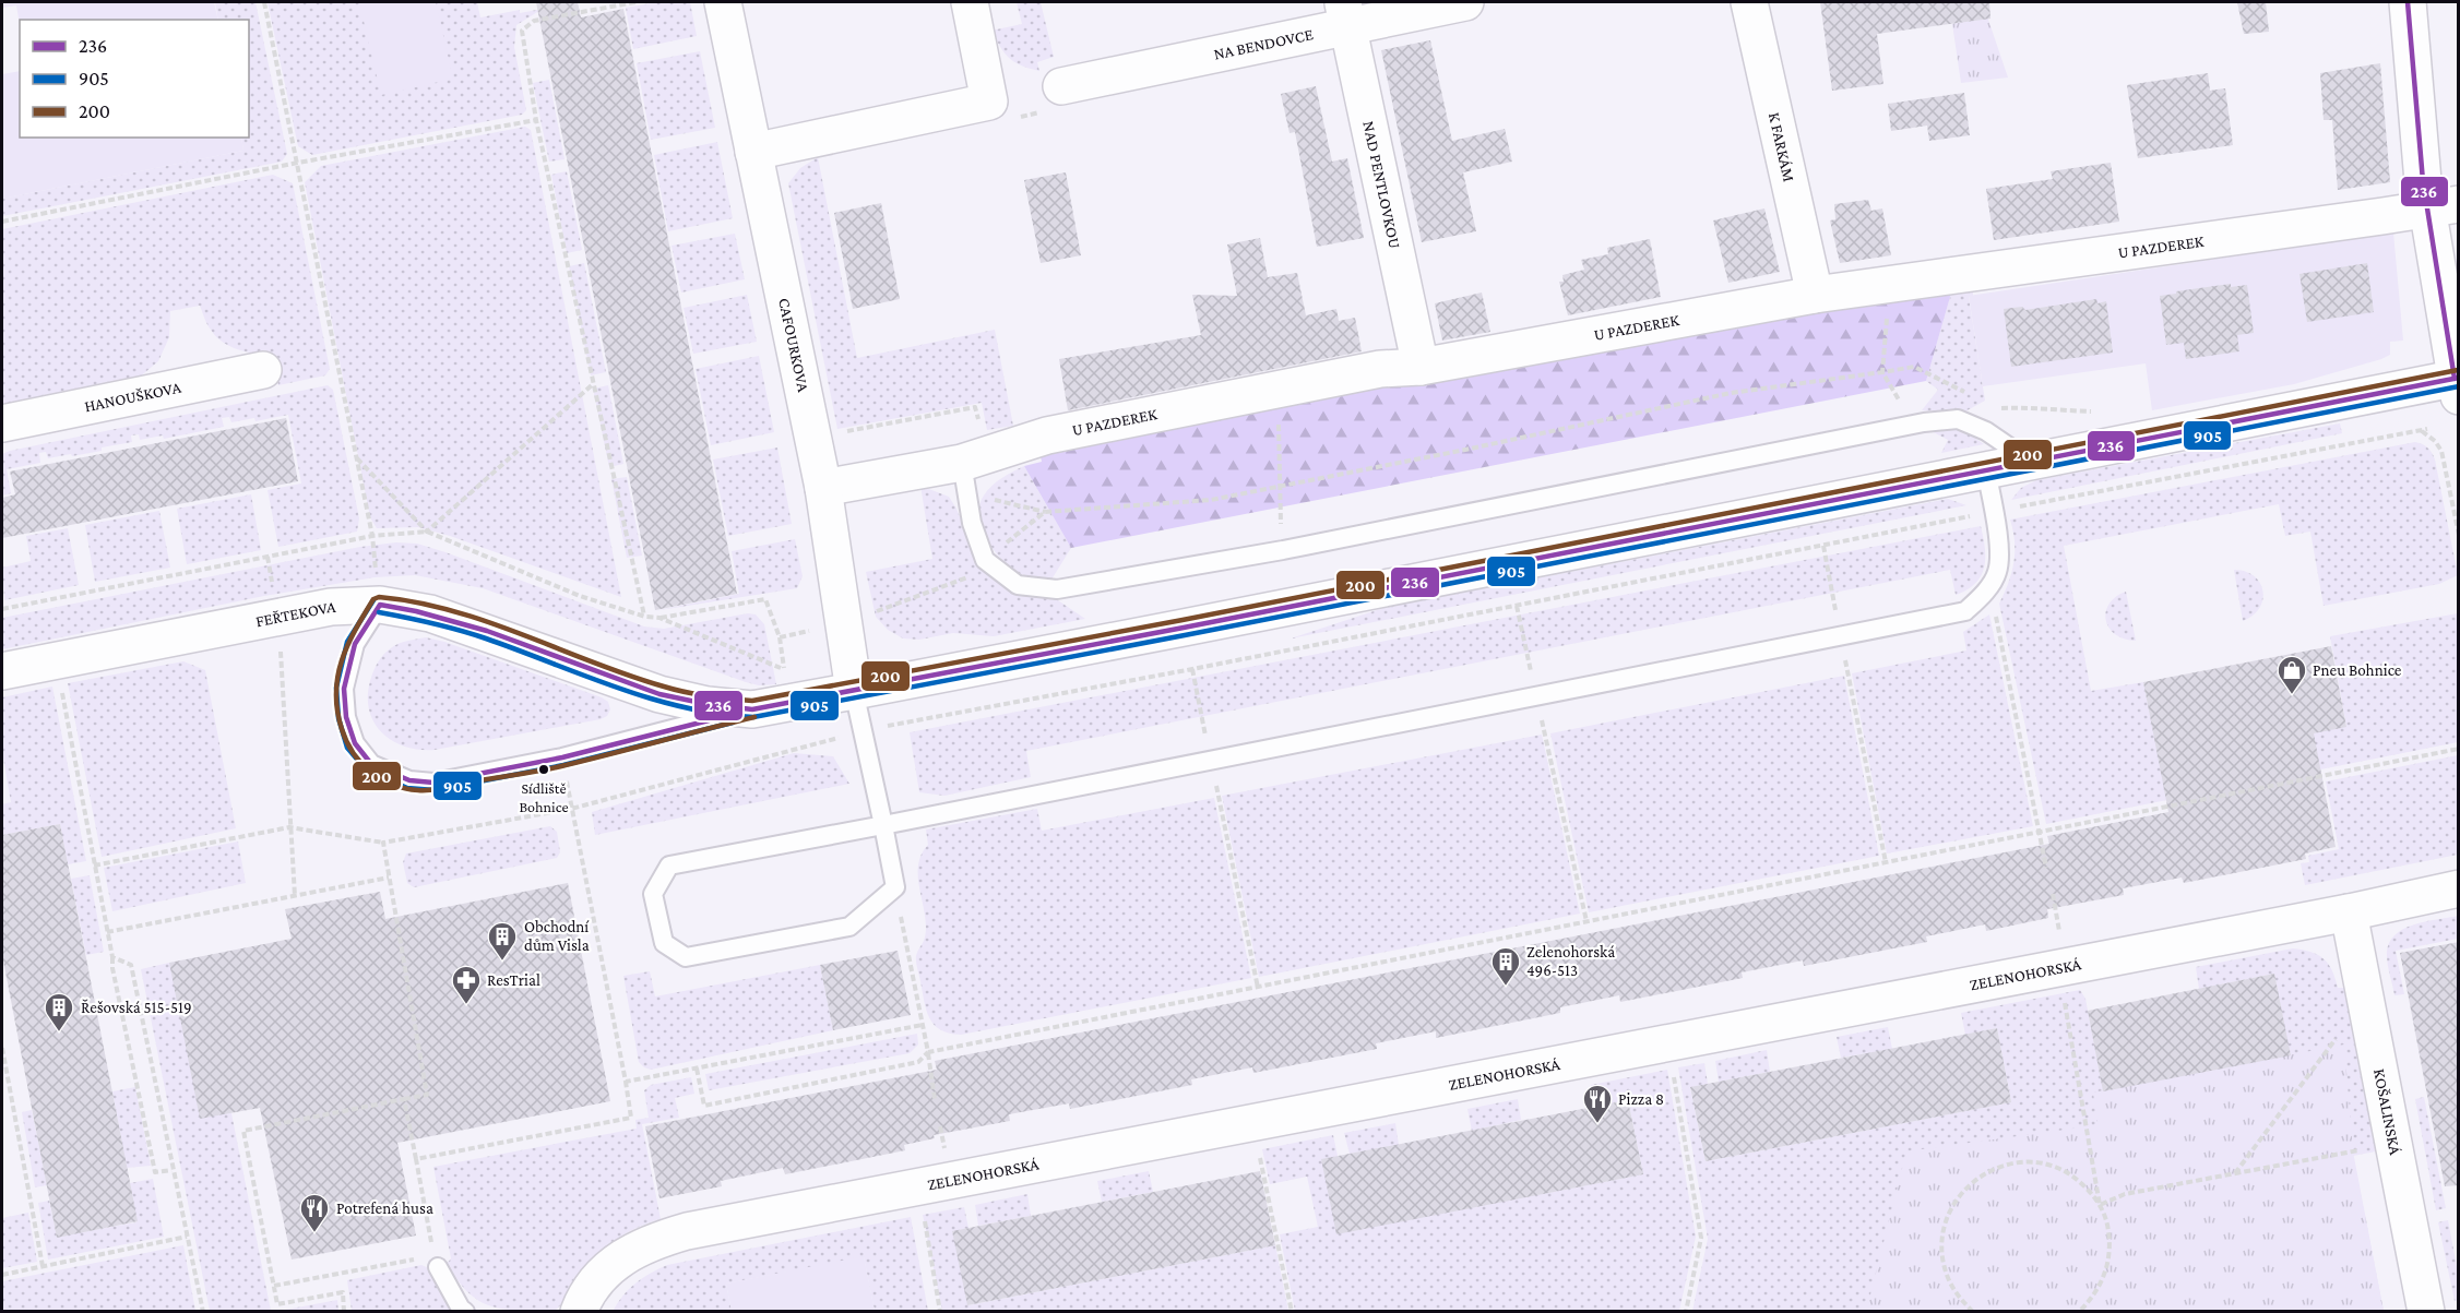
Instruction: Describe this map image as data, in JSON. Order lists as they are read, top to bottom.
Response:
{
  "streets": {
    "street": [
      "NA BENDOVCE",
      "K FARKÁM",
      "NAD PENTLOVKOU",
      "U PAZDEREK",
      "CAFOURKOVA",
      "HANOUŠKOVA",
      "FEŘTEKOVA",
      "ZELENOHORSKÁ",
      "KOŠALINSKÁ"
    ]
  },
  "crossings": [
    ["NA BENDOVCE", "NAD PENTLOVKOU"],
    ["K FARKÁM", "U PAZDEREK"],
    ["NAD PENTLOVKOU", "U PAZDEREK"],
    ["U PAZDEREK", "CAFOURKOVA"],
    ["CAFOURKOVA", "FEŘTEKOVA"],
    ["ZELENOHORSKÁ", "KOŠALINSKÁ"]
  ],
  "places": {
    "shop": ["Pneu Bohnice"],
    "other": ["Sídliště Bohnice"],
    "building": ["Obchodní dům Visla", "Zelenohorská 496-513", "Řešovská 515-519"],
    "pharmacy": ["ResTrial"],
    "restaurant": ["Pizza 8", "Potrefená husa"]
  },
  "lines": ["transit line 236", "transit line 200", "transit line 905"],
  "legend": ["236", "905", "200"]
}
